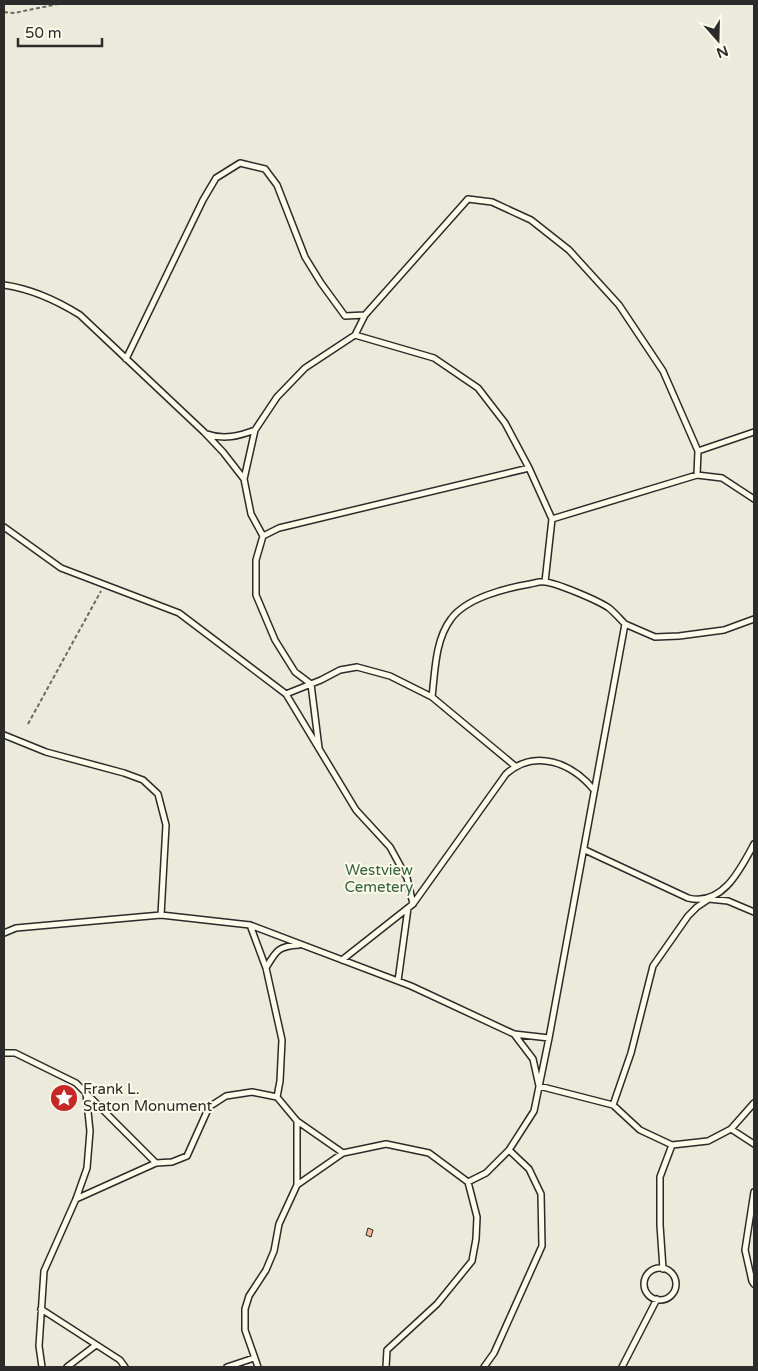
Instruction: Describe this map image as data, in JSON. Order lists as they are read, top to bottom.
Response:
{
  "parks": ["Westview Cemetery"],
  "places": {
    "place": ["Frank L. Staton Monument"]
  },
  "scale_bar": "50 m",
  "north": "bottom"
}
